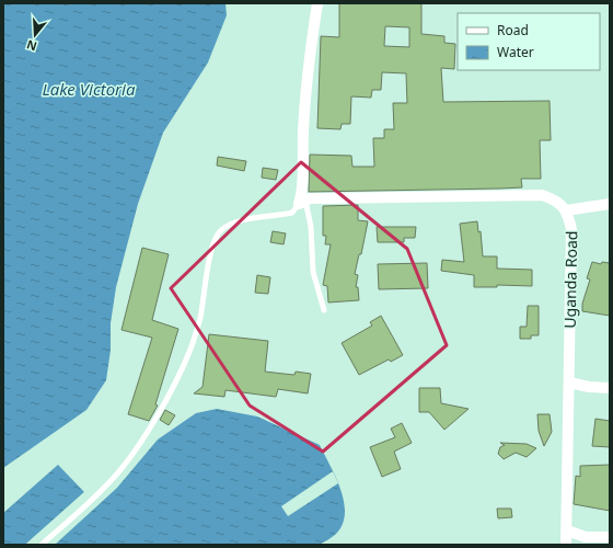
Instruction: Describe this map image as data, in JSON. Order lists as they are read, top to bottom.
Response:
{
  "streets": {
    "street": ["Uganda Road"]
  },
  "water": ["Lake Victoria"],
  "legend": ["Road", "Water"],
  "north": "bottom"
}
